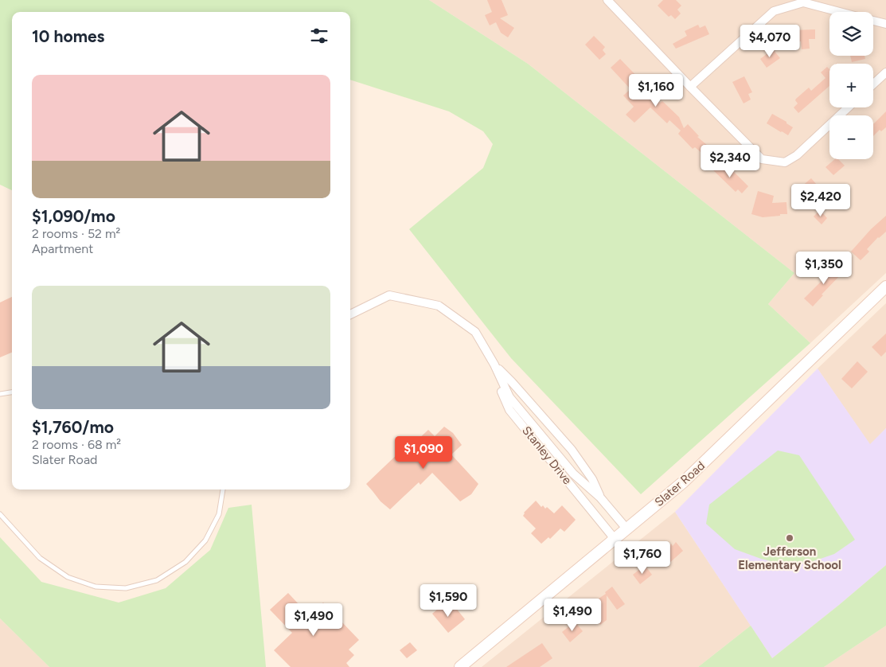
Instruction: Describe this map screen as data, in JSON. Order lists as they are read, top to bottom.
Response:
{
  "streets": {
    "main road": ["Slater Road"],
    "street": ["Stanley Drive"]
  },
  "crossings": [
    ["Stanley Drive", "Slater Road"]
  ],
  "places": ["Jefferson Elementary School"],
  "page": {
    "map_buttons": ["+", "−"],
    "heading": "10 homes",
    "price": [
      "$4,070",
      "$1,160",
      "$2,340",
      "$2,420",
      "$1,350",
      "$1,090",
      "$1,760",
      "$1,590",
      "$1,490",
      "$1,490"
    ],
    "list": [
      {
        "name": "$1,090/mo",
        "note": "2 rooms · 52 m² · Apartment"
      },
      {
        "name": "$1,760/mo",
        "note": "2 rooms · 68 m² · Slater Road"
      }
    ]
  }
}
